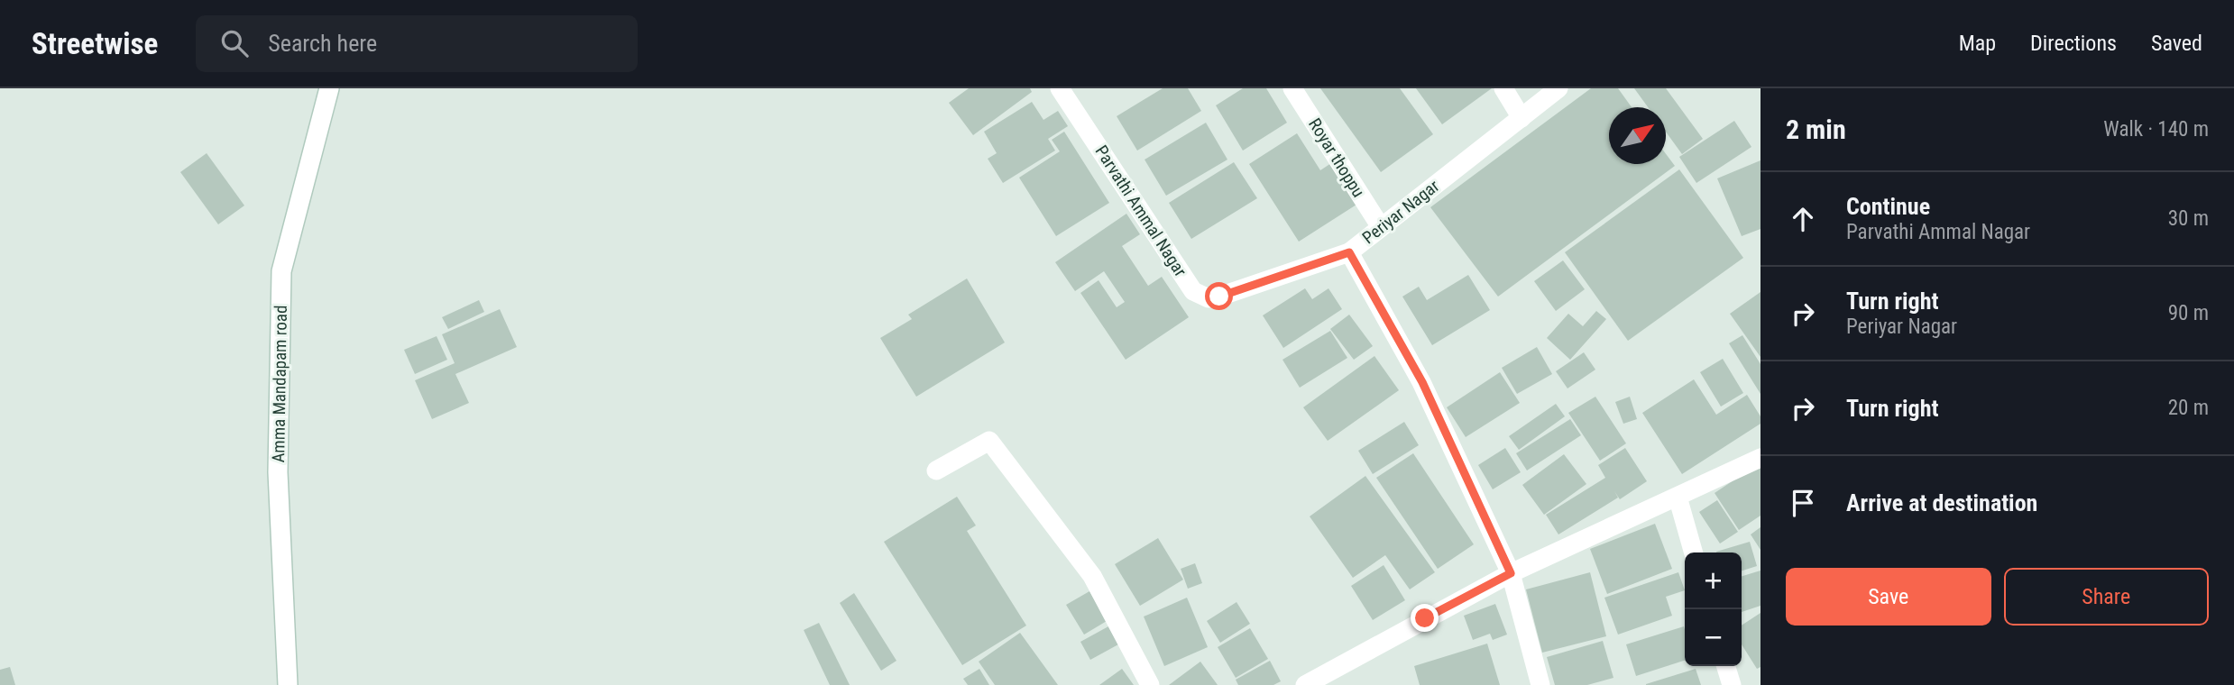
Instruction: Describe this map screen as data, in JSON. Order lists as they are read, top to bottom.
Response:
{
  "streets": {
    "street": [
      "Royar thoppu",
      "Parvathi Ammal Nagar",
      "Periyar Nagar",
      "Amma Mandapam road"
    ]
  },
  "crossings": [
    ["Royar thoppu", "Periyar Nagar"],
    ["Parvathi Ammal Nagar", "Periyar Nagar"]
  ],
  "north": "top right",
  "page": {
    "header": "Streetwise",
    "search": "Search here",
    "nav": ["Map", "Directions", "Saved"],
    "heading": ["2 min", "Walk · 140 m"],
    "list": [
      ["Continue", "Parvathi Ammal Nagar", "30 m"],
      ["Turn right", "Periyar Nagar", "90 m"],
      ["Turn right", "20 m"],
      "Arrive at destination"
    ],
    "buttons": ["Save", "Share"],
    "map_buttons": ["+", "−"]
  }
}
